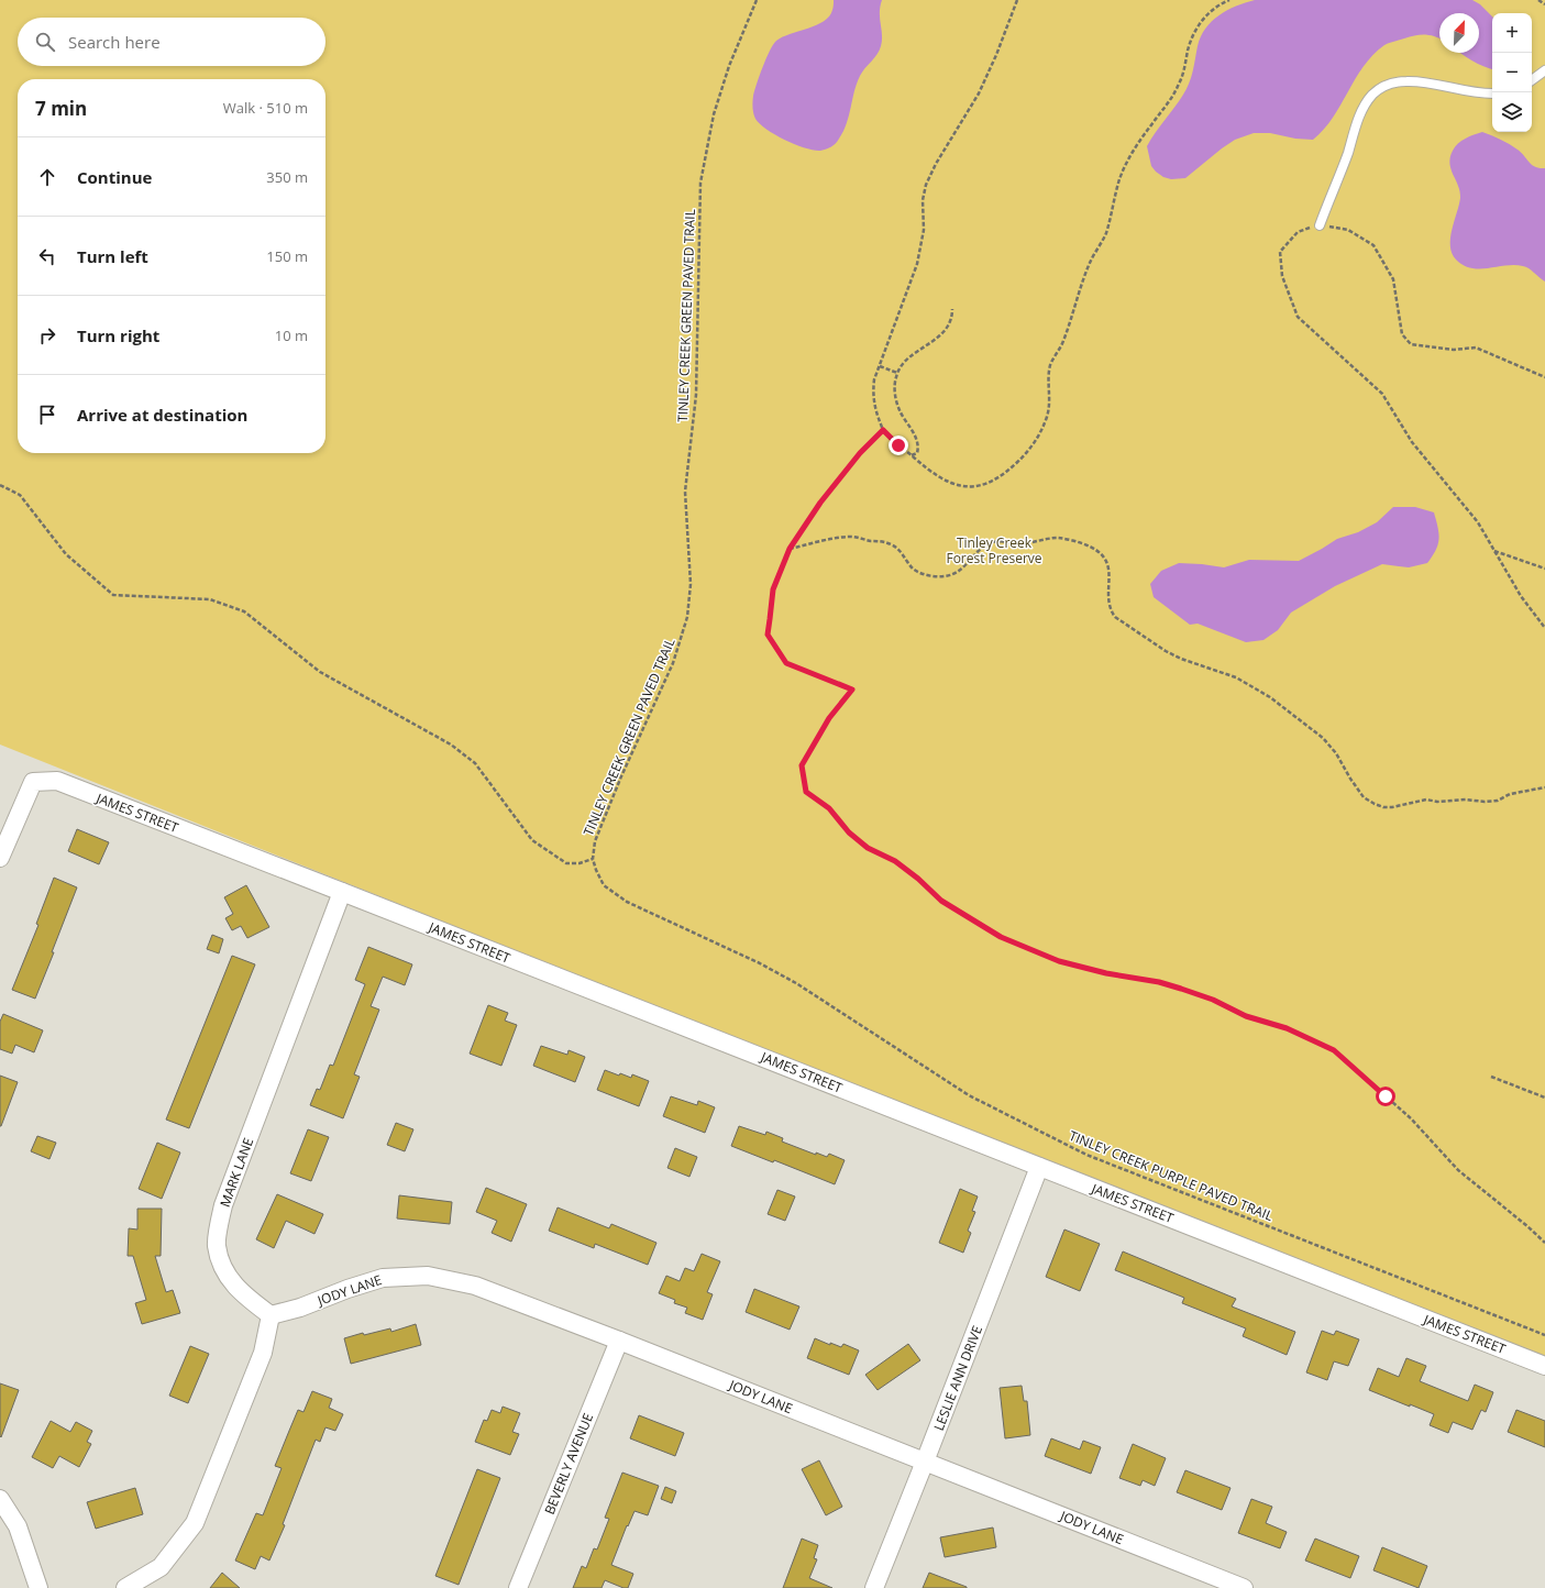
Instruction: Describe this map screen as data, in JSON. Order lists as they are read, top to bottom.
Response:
{
  "streets": {
    "street": [
      "JAMES STREET",
      "MARK LANE",
      "JODY LANE",
      "LESLIE ANN DRIVE",
      "BEVERLY AVENUE"
    ],
    "path": ["TINLEY CREEK GREEN PAVED TRAIL", "TINLEY CREEK PURPLE PAVED TRAIL"]
  },
  "crossings": [
    ["TINLEY CREEK GREEN PAVED TRAIL", "TINLEY CREEK PURPLE PAVED TRAIL"],
    ["JAMES STREET", "MARK LANE"],
    ["JAMES STREET", "LESLIE ANN DRIVE"],
    ["MARK LANE", "JODY LANE"],
    ["JODY LANE", "LESLIE ANN DRIVE"],
    ["JODY LANE", "BEVERLY AVENUE"]
  ],
  "parks": ["Tinley Creek Forest Preserve"],
  "north": "top right",
  "page": {
    "map_buttons": ["+", "−"],
    "search": "Search here",
    "heading": ["7 min", "Walk · 510 m"],
    "list": [
      ["Continue", "350 m"],
      ["Turn left", "150 m"],
      ["Turn right", "10 m"],
      "Arrive at destination"
    ]
  }
}
